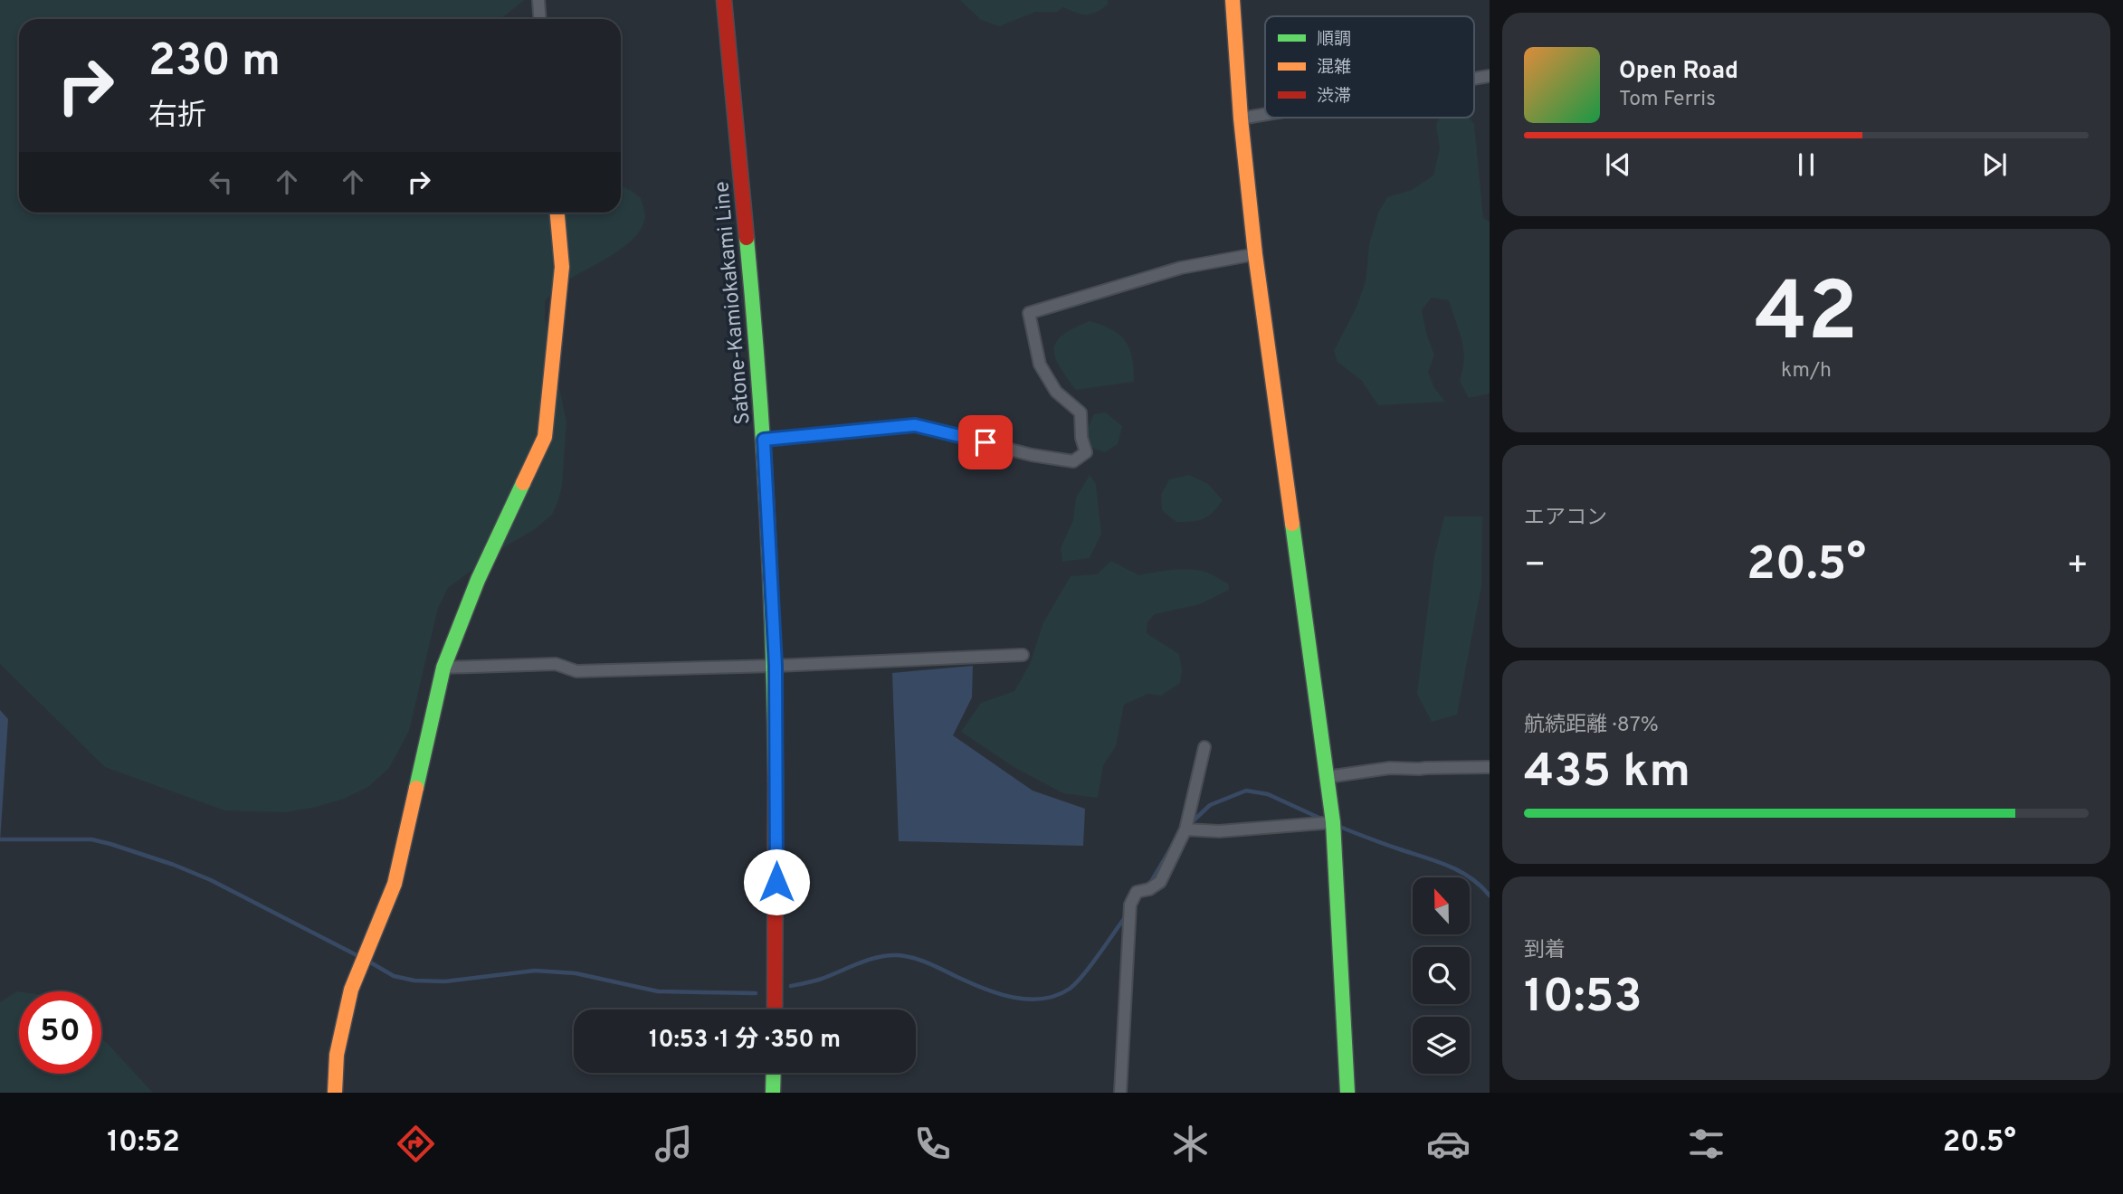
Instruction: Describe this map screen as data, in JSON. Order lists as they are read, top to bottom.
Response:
{
  "streets": {
    "street": ["Satone-Kamiokakami Line"]
  },
  "legend": ["順調", "混雑", "渋滞"],
  "north": "top",
  "page": {
    "turn": ["230 m", "右折"],
    "song": ["Open Road", "Tom Ferris"],
    "tile": [
      ["42", "km/h"],
      "エアコン",
      ["航続距離 · 87%", "435 km"],
      ["到着", "10:53"]
    ],
    "heat": ["−", "20.5°", "+"],
    "limit": "50",
    "trip": "10:53 · 1 分 · 350 m",
    "tabs": ["10:52", "20.5°"]
  }
}
